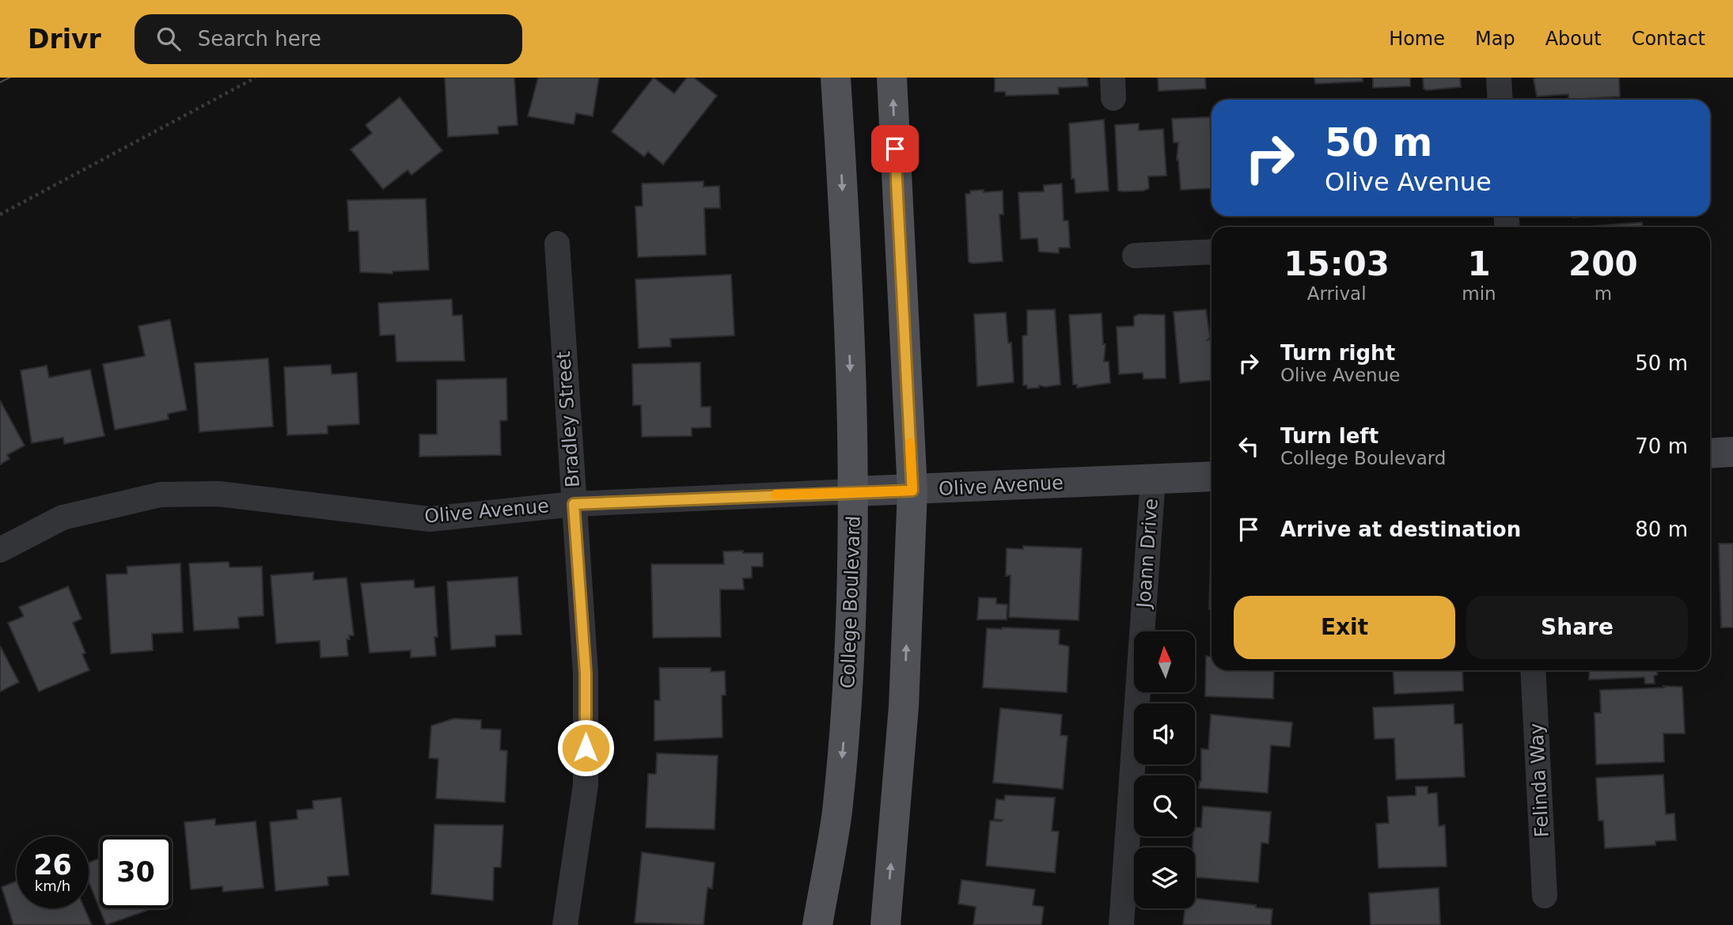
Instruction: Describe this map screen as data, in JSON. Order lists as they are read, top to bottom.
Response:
{
  "streets": {
    "main road": ["Olive Avenue", "College Boulevard"],
    "street": ["Bradley Street", "Joann Drive", "Felinda Way"]
  },
  "crossings": [
    ["Bradley Street", "Olive Avenue"],
    ["Olive Avenue", "Joann Drive"],
    ["Olive Avenue", "College Boulevard"]
  ],
  "north": "top",
  "page": {
    "header": "Drivr",
    "search": "Search here",
    "nav": [
      "Home",
      "Map",
      "About",
      "Contact"
    ],
    "turn": ["50 m", "Olive Avenue"],
    "eta": [
      "15:03",
      "Arrival",
      "1",
      "min",
      "200",
      "m"
    ],
    "list": [
      {
        "name": "Turn right",
        "note": "Olive Avenue",
        "value": "50 m"
      },
      {
        "name": "Turn left",
        "note": "College Boulevard",
        "value": "70 m"
      },
      {
        "name": "Arrive at destination",
        "value": "80 m"
      }
    ],
    "buttons": ["Exit", "Share"],
    "speed": "26 km/h",
    "limit": "30"
  }
}
